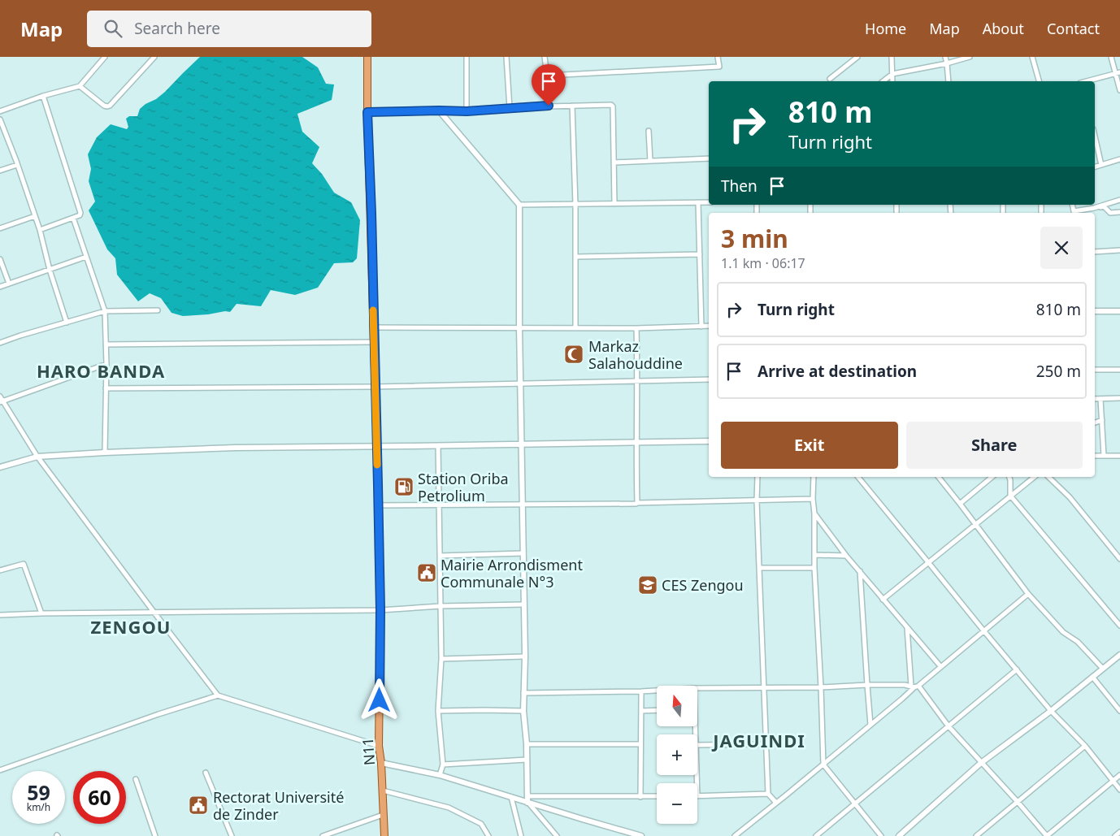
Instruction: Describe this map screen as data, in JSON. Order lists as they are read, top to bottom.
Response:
{
  "streets": {
    "main road": ["N11"]
  },
  "districts": ["HARO BANDA", "ZENGOU", "JAGUINDI"],
  "places": {
    "mosque": ["Markaz Salahouddine"],
    "fuel station": ["Station Oriba Petrolium"],
    "public building": ["Mairie Arrondisment Communale N°3", "Rectorat Université de Zinder"],
    "school or university": ["CES Zengou"]
  },
  "north": "top",
  "page": {
    "header": "Map",
    "search": "Search here",
    "nav": [
      "Home",
      "Map",
      "About",
      "Contact"
    ],
    "turn": ["810 m", "Turn right"],
    "then": "Then",
    "heading": ["3 min", "1.1 km · 06:17"],
    "list": [
      {
        "name": "Turn right",
        "value": "810 m"
      },
      {
        "name": "Arrive at destination",
        "value": "250 m"
      }
    ],
    "buttons": ["Exit", "Share"],
    "map_buttons": ["+", "−"],
    "speed": "59 km/h",
    "limit": "60"
  }
}
